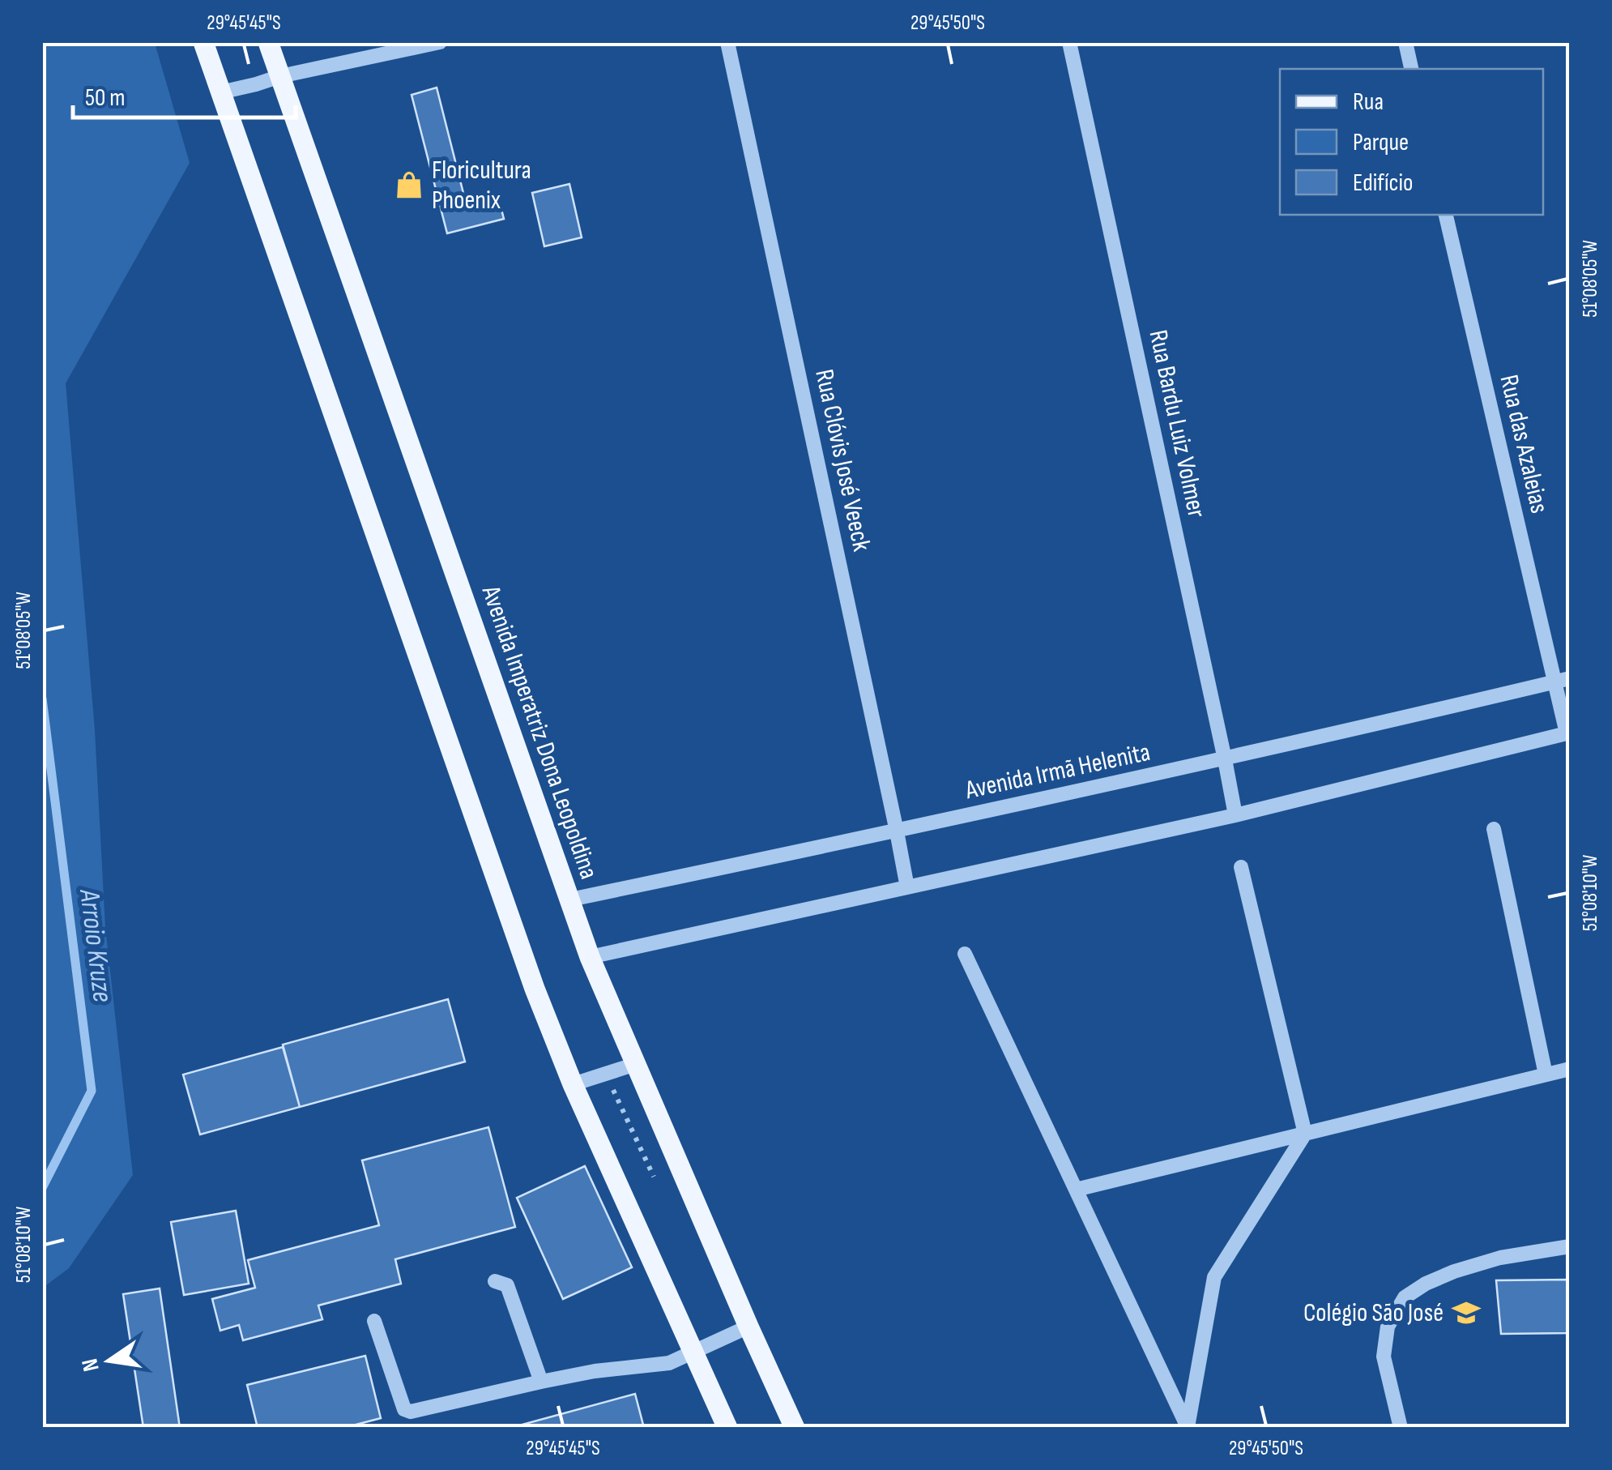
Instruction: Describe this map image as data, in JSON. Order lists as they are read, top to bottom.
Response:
{
  "streets": {
    "main road": ["Avenida Imperatriz Dona Leopoldina"],
    "street": [
      "Rua Bardu Luiz Volmer",
      "Rua das Azaleias",
      "Rua Clóvis José Veeck",
      "Avenida Irmã Helenita"
    ]
  },
  "crossings": [
    ["Rua Bardu Luiz Volmer", "Avenida Irmã Helenita"],
    ["Rua das Azaleias", "Avenida Irmã Helenita"],
    ["Rua Clóvis José Veeck", "Avenida Irmã Helenita"],
    ["Avenida Imperatriz Dona Leopoldina", "Avenida Irmã Helenita"]
  ],
  "water": ["Arroio Kruze"],
  "places": {
    "shop": ["Floricultura Phoenix"],
    "school or university": ["Colégio São José"]
  },
  "legend": ["Rua", "Parque", "Edifício"],
  "scale_bar": "50 m",
  "north": "left",
  "coordinates": [
    "29°45'45\"S",
    "29°45'50\"S",
    "51°08'05\"W",
    "51°08'10\"W"
  ]
}
